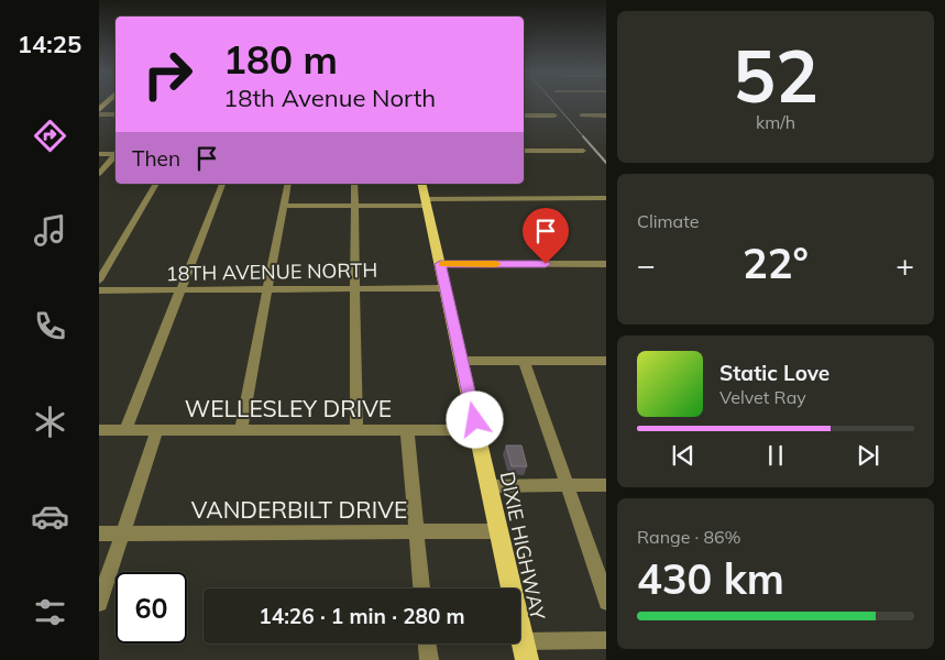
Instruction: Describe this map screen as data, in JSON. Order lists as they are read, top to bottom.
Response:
{
  "streets": {
    "main road": ["DIXIE HIGHWAY"],
    "street": ["18TH AVENUE NORTH", "WELLESLEY DRIVE", "VANDERBILT DRIVE"]
  },
  "crossings": [
    ["18TH AVENUE NORTH", "DIXIE HIGHWAY"],
    ["WELLESLEY DRIVE", "DIXIE HIGHWAY"],
    ["VANDERBILT DRIVE", "DIXIE HIGHWAY"]
  ],
  "page": {
    "tabs": "14:25",
    "tile": [
      ["52", "km/h"],
      "Climate",
      ["Range · 86%", "430 km"]
    ],
    "turn": ["180 m", "18th Avenue North"],
    "then": "Then",
    "heat": ["−", "22°", "+"],
    "song": ["Static Love", "Velvet Ray"],
    "limit": "60",
    "trip": "14:26 · 1 min · 280 m"
  }
}
